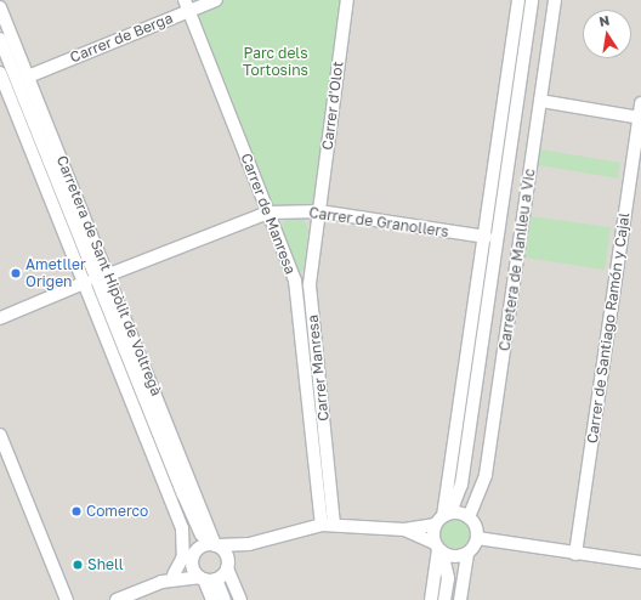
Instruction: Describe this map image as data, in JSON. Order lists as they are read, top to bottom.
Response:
{
  "streets": {
    "street": [
      "Carrer de Berga",
      "Carrer d'Olot",
      "Carrer de Manresa",
      "Carrer de Granollers",
      "Carretera de Manlleu a Vic",
      "Carretera de Sant Hipòlit de Voltregà",
      "Carrer de Santiago Ramón y Cajal",
      "Carrer Manresa"
    ]
  },
  "crossings": [
    ["Carrer de Berga", "Carrer de Manresa"],
    ["Carrer de Berga", "Carretera de Sant Hipòlit de Voltregà"],
    ["Carrer d'Olot", "Carrer de Granollers"],
    ["Carrer d'Olot", "Carrer Manresa"],
    ["Carrer de Manresa", "Carrer de Granollers"],
    ["Carrer de Manresa", "Carrer Manresa"],
    ["Carrer de Granollers", "Carretera de Sant Hipòlit de Voltregà"],
    ["Carrer de Granollers", "Carrer Manresa"]
  ],
  "parks": ["Parc dels Tortosins"],
  "places": ["Ametller Origen", "Comerco", "Shell"],
  "north": "top"
}
